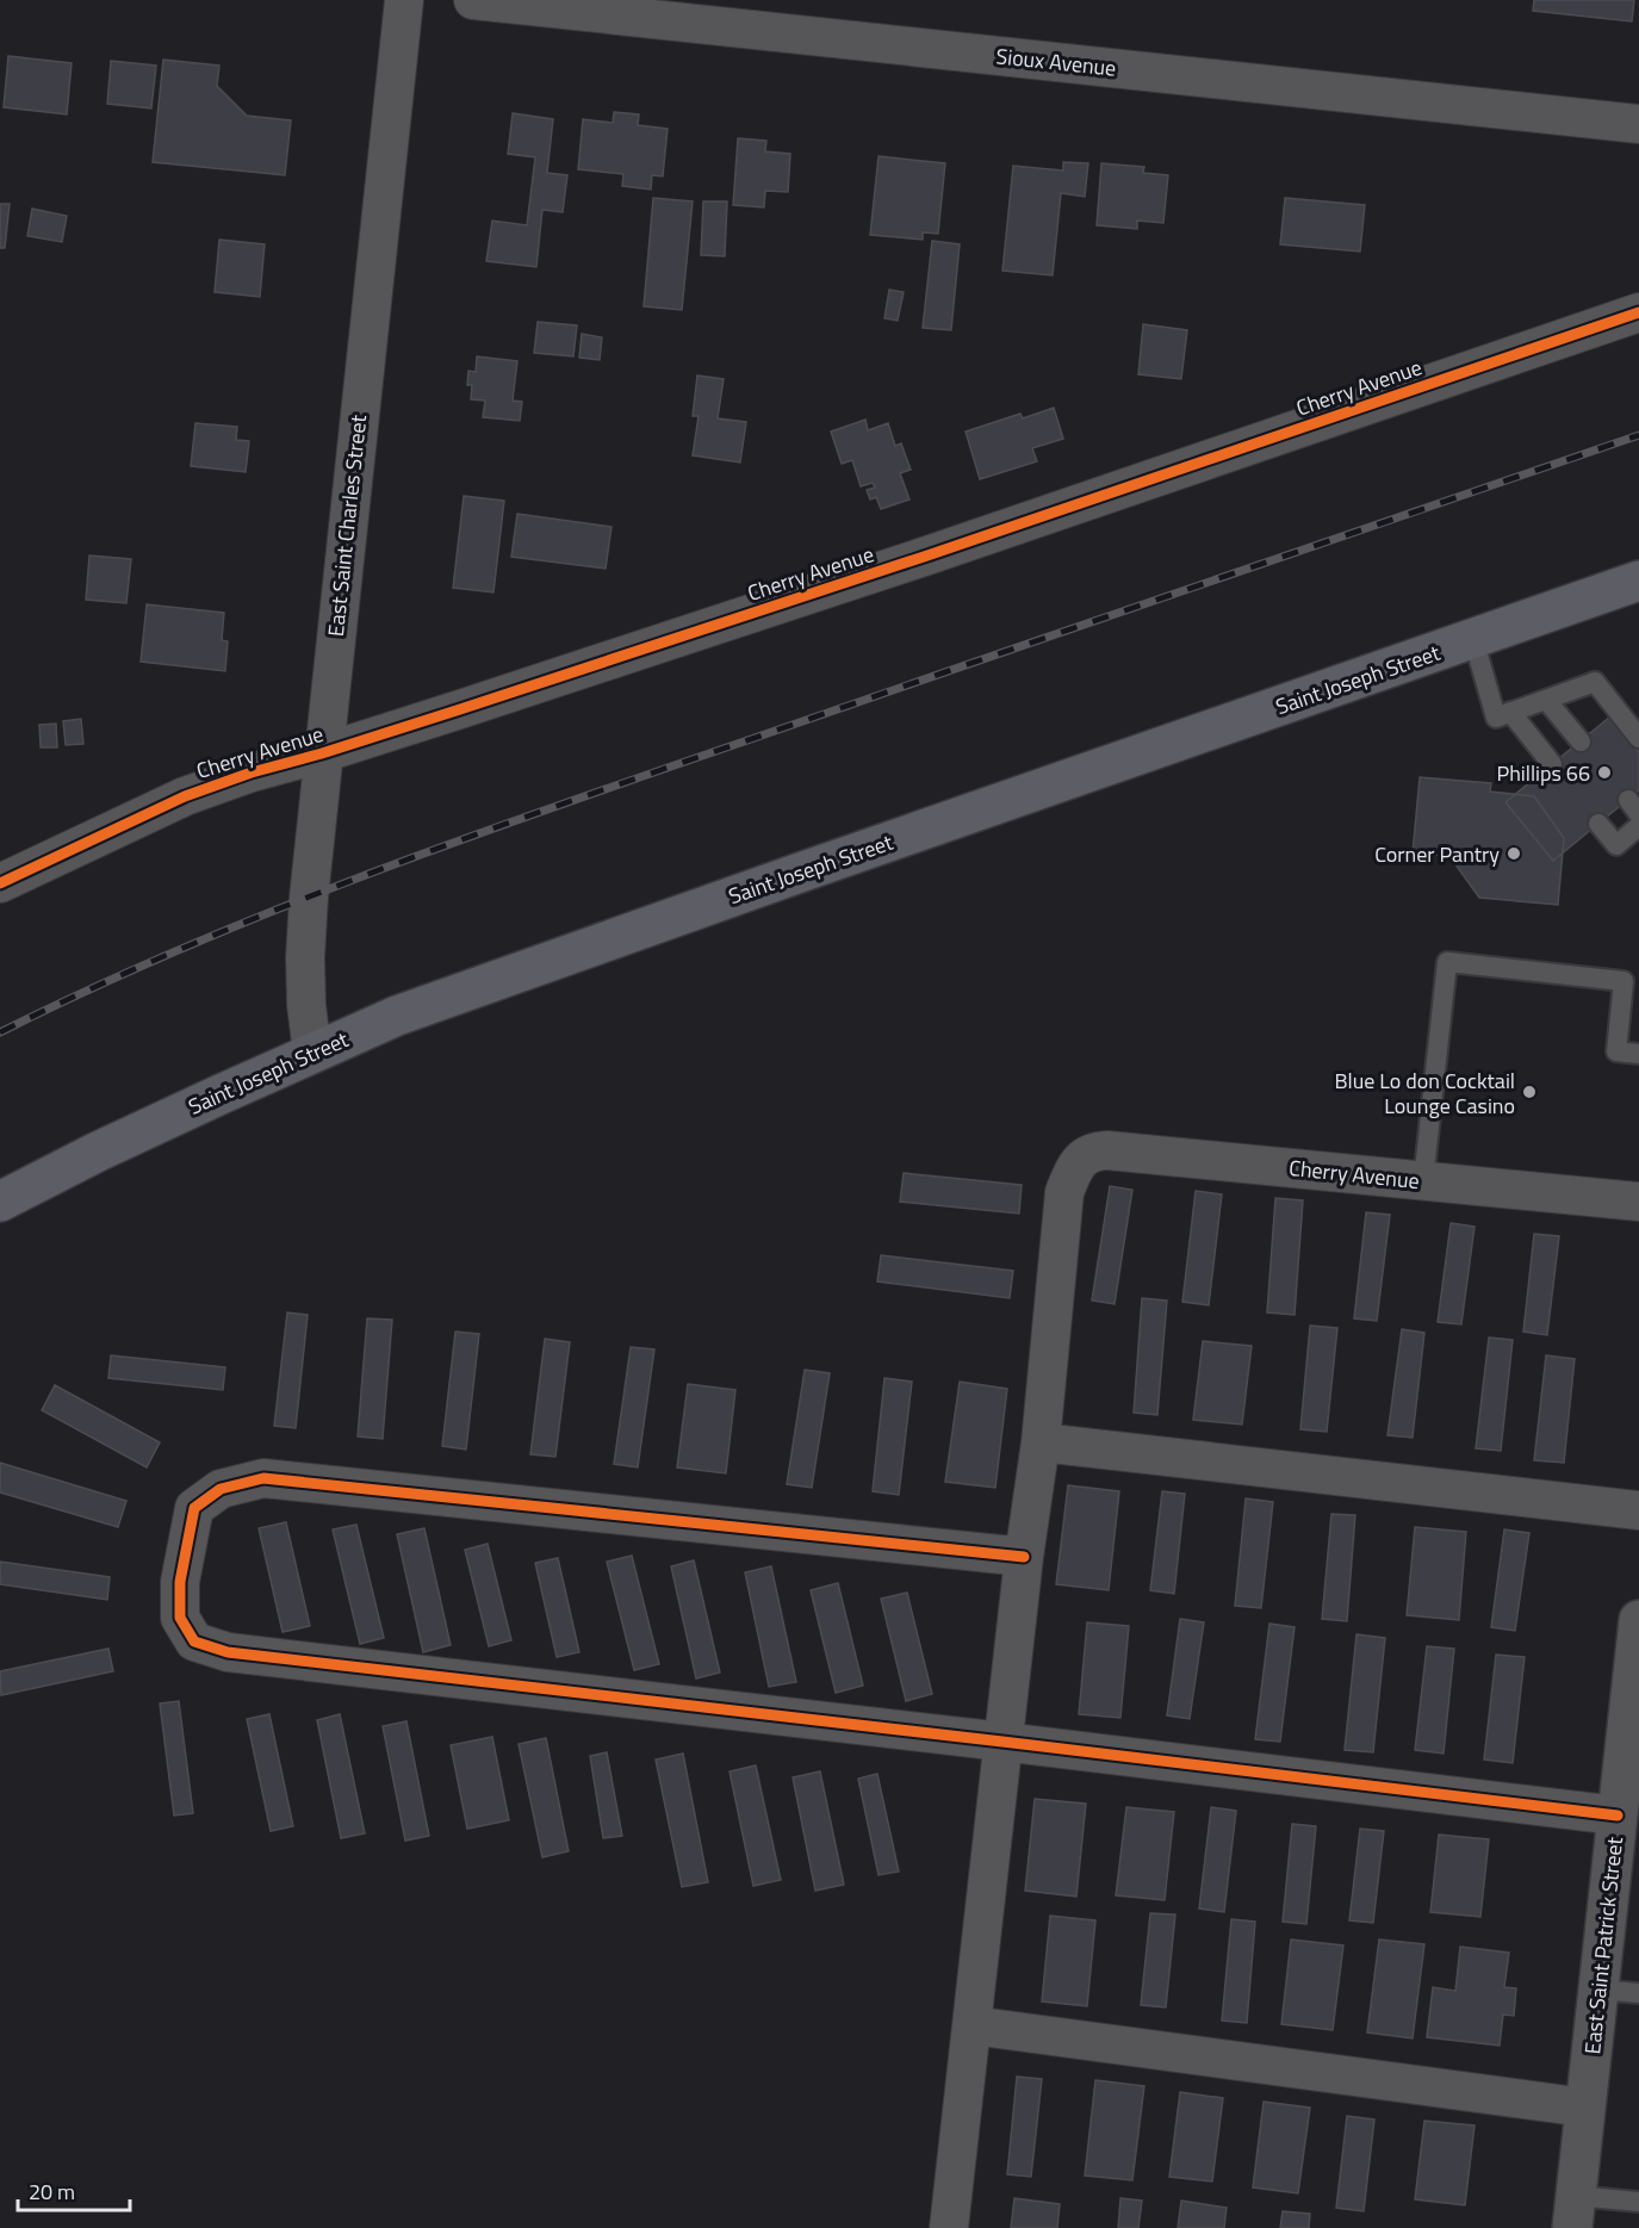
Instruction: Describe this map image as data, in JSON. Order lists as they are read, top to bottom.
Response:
{
  "streets": {
    "main road": ["Saint Joseph Street", "East Saint Patrick Street"],
    "street": ["Sioux Avenue", "Cherry Avenue", "East Saint Charles Street"]
  },
  "crossings": [
    ["Cherry Avenue", "East Saint Charles Street"],
    ["East Saint Charles Street", "Saint Joseph Street"]
  ],
  "places": ["Phillips 66", "Corner Pantry", "Blue Lo don Cocktail Lounge Casino"],
  "scale_bar": "20 m"
}
